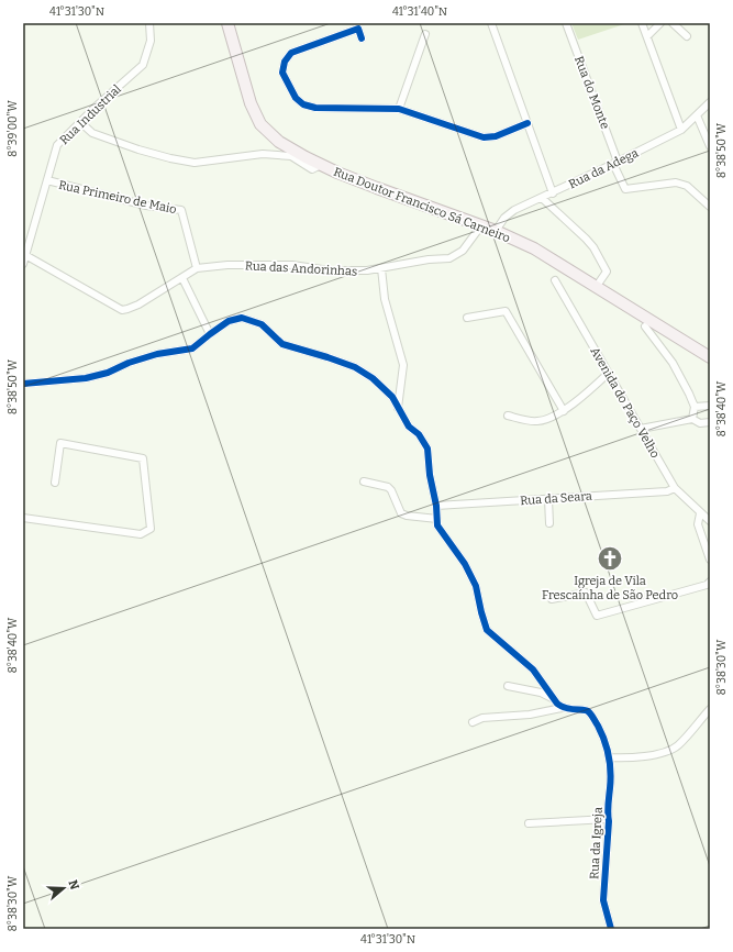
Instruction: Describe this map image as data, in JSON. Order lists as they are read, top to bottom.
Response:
{
  "streets": {
    "main road": ["Rua Doutor Francisco Sá Carneiro"],
    "street": [
      "Rua do Monte",
      "Rua Industrial",
      "Rua da Adega",
      "Rua Primeiro de Maio",
      "Rua das Andorinhas",
      "Avenida do Paço Velho",
      "Rua da Seara",
      "Rua da Igreja"
    ]
  },
  "crossings": [
    ["Rua do Monte", "Rua da Adega"],
    ["Rua Industrial", "Rua Primeiro de Maio"],
    ["Rua Industrial", "Rua das Andorinhas"],
    ["Rua da Adega", "Rua Doutor Francisco Sá Carneiro"],
    ["Rua Primeiro de Maio", "Rua das Andorinhas"],
    ["Rua Doutor Francisco Sá Carneiro", "Rua das Andorinhas"],
    ["Avenida do Paço Velho", "Rua da Seara"]
  ],
  "places": {
    "church": ["Igreja de Vila Frescaínha de São Pedro"]
  },
  "north": "right",
  "coordinates": [
    "41°31'30\"N",
    "41°31'40\"N",
    "8°39'00\"W",
    "8°38'50\"W",
    "8°38'40\"W",
    "8°38'30\"W"
  ]
}
